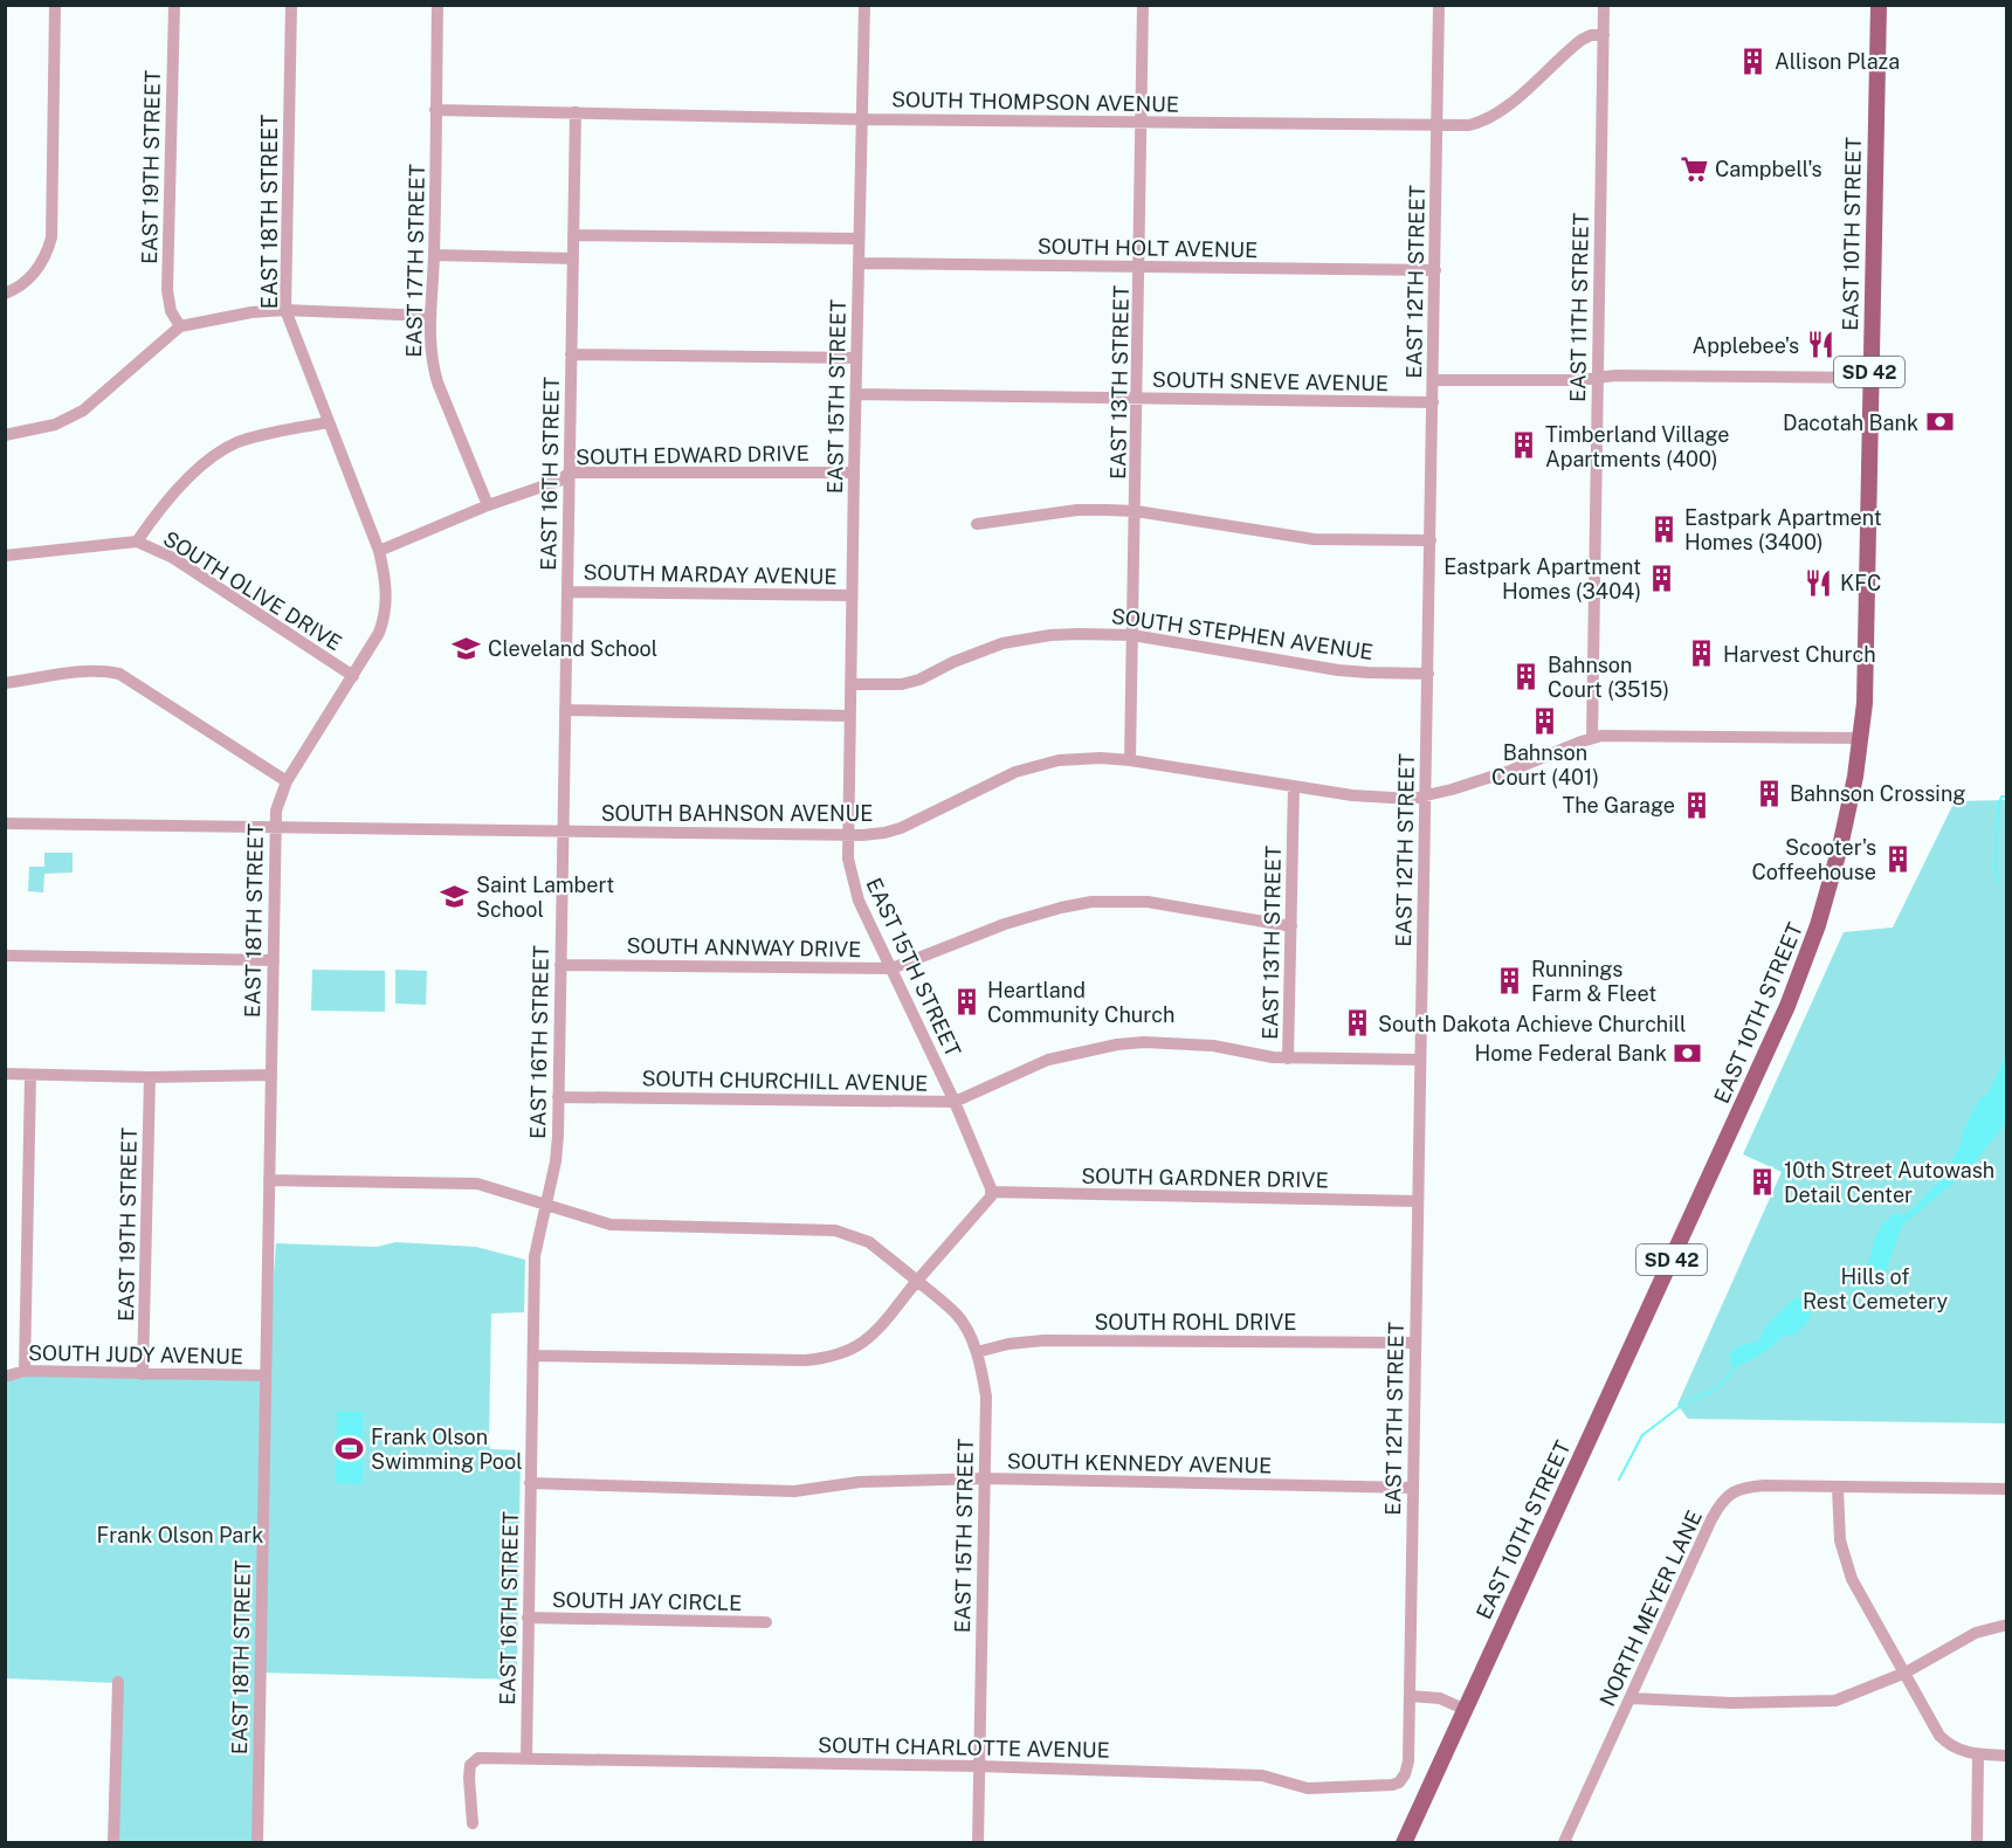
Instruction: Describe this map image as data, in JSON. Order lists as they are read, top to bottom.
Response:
{
  "streets": {
    "main road": ["EAST 10TH STREET", "SD 42"],
    "street": [
      "SOUTH THOMPSON AVENUE",
      "EAST 19TH STREET",
      "EAST 18TH STREET",
      "SOUTH HOLT AVENUE",
      "EAST 17TH STREET",
      "EAST 12TH STREET",
      "EAST 11TH STREET",
      "SOUTH SNEVE AVENUE",
      "EAST 13TH STREET",
      "EAST 15TH STREET",
      "SOUTH EDWARD DRIVE",
      "EAST 16TH STREET",
      "SOUTH MARDAY AVENUE",
      "SOUTH OLIVE DRIVE",
      "SOUTH STEPHEN AVENUE",
      "SOUTH BAHNSON AVENUE",
      "SOUTH ANNWAY DRIVE",
      "SOUTH CHURCHILL AVENUE",
      "SOUTH GARDNER DRIVE",
      "SOUTH ROHL DRIVE",
      "SOUTH JUDY AVENUE",
      "SOUTH KENNEDY AVENUE",
      "SOUTH JAY CIRCLE",
      "NORTH MEYER LANE",
      "SOUTH CHARLOTTE AVENUE"
    ]
  },
  "crossings": [
    ["SOUTH THOMPSON AVENUE", "EAST 17TH STREET"],
    ["SOUTH THOMPSON AVENUE", "EAST 12TH STREET"],
    ["SOUTH THOMPSON AVENUE", "EAST 11TH STREET"],
    ["SOUTH THOMPSON AVENUE", "EAST 13TH STREET"],
    ["SOUTH THOMPSON AVENUE", "EAST 15TH STREET"],
    ["SOUTH THOMPSON AVENUE", "EAST 16TH STREET"],
    ["EAST 19TH STREET", "SOUTH JUDY AVENUE"],
    ["EAST 18TH STREET", "EAST 15TH STREET"],
    ["EAST 18TH STREET", "SOUTH EDWARD DRIVE"],
    ["EAST 18TH STREET", "SOUTH OLIVE DRIVE"],
    ["EAST 18TH STREET", "SOUTH BAHNSON AVENUE"],
    ["EAST 18TH STREET", "SOUTH JUDY AVENUE"],
    ["EAST 10TH STREET", "SOUTH BAHNSON AVENUE"],
    ["SOUTH HOLT AVENUE", "EAST 12TH STREET"],
    ["SOUTH HOLT AVENUE", "EAST 13TH STREET"],
    ["SOUTH HOLT AVENUE", "EAST 15TH STREET"],
    ["EAST 17TH STREET", "SOUTH EDWARD DRIVE"],
    ["EAST 12TH STREET", "SOUTH SNEVE AVENUE"],
    ["EAST 12TH STREET", "SOUTH STEPHEN AVENUE"],
    ["EAST 12TH STREET", "SOUTH BAHNSON AVENUE"],
    ["EAST 12TH STREET", "SOUTH CHURCHILL AVENUE"],
    ["EAST 12TH STREET", "SOUTH GARDNER DRIVE"],
    ["EAST 12TH STREET", "SOUTH ROHL DRIVE"],
    ["EAST 12TH STREET", "SOUTH KENNEDY AVENUE"],
    ["EAST 12TH STREET", "SOUTH CHARLOTTE AVENUE"],
    ["EAST 11TH STREET", "SOUTH BAHNSON AVENUE"],
    ["SOUTH SNEVE AVENUE", "EAST 13TH STREET"],
    ["SOUTH SNEVE AVENUE", "EAST 15TH STREET"],
    ["EAST 13TH STREET", "SOUTH STEPHEN AVENUE"],
    ["EAST 13TH STREET", "SOUTH BAHNSON AVENUE"],
    ["EAST 13TH STREET", "SOUTH ANNWAY DRIVE"],
    ["EAST 13TH STREET", "SOUTH CHURCHILL AVENUE"],
    ["EAST 15TH STREET", "SOUTH EDWARD DRIVE"],
    ["EAST 15TH STREET", "EAST 16TH STREET"],
    ["EAST 15TH STREET", "SOUTH MARDAY AVENUE"],
    ["EAST 15TH STREET", "SOUTH STEPHEN AVENUE"],
    ["EAST 15TH STREET", "SOUTH BAHNSON AVENUE"],
    ["EAST 15TH STREET", "SOUTH ANNWAY DRIVE"],
    ["EAST 15TH STREET", "SOUTH CHURCHILL AVENUE"],
    ["EAST 15TH STREET", "SOUTH GARDNER DRIVE"],
    ["EAST 15TH STREET", "SOUTH ROHL DRIVE"],
    ["EAST 15TH STREET", "SOUTH KENNEDY AVENUE"],
    ["EAST 15TH STREET", "SOUTH CHARLOTTE AVENUE"],
    ["SOUTH EDWARD DRIVE", "EAST 16TH STREET"],
    ["EAST 16TH STREET", "SOUTH MARDAY AVENUE"],
    ["EAST 16TH STREET", "SOUTH BAHNSON AVENUE"],
    ["EAST 16TH STREET", "SOUTH ANNWAY DRIVE"],
    ["EAST 16TH STREET", "SOUTH CHURCHILL AVENUE"],
    ["EAST 16TH STREET", "SOUTH KENNEDY AVENUE"],
    ["EAST 16TH STREET", "SOUTH JAY CIRCLE"],
    ["EAST 16TH STREET", "SOUTH CHARLOTTE AVENUE"]
  ],
  "parks": ["Hills of Rest Cemetery", "Frank Olson Park"],
  "places": {
    "building": [
      "Allison Plaza",
      "Timberland Village Apartments (400)",
      "Eastpark Apartment Homes (3400)",
      "Eastpark Apartment Homes (3404)",
      "Harvest Church",
      "Bahnson Court (3515)",
      "Bahnson Court (401)",
      "Bahnson Crossing",
      "The Garage",
      "Scooter's Coffeehouse",
      "Runnings Farm & Fleet",
      "Heartland Community Church",
      "South Dakota Achieve Churchill",
      "10th Street Autowash Detail Center"
    ],
    "supermarket": ["Campbell's"],
    "restaurant": ["Applebee's", "KFC"],
    "bank": ["Dacotah Bank", "Home Federal Bank"],
    "school or university": ["Cleveland School", "Saint Lambert School"],
    "sports": ["Frank Olson Swimming Pool"]
  }
}
